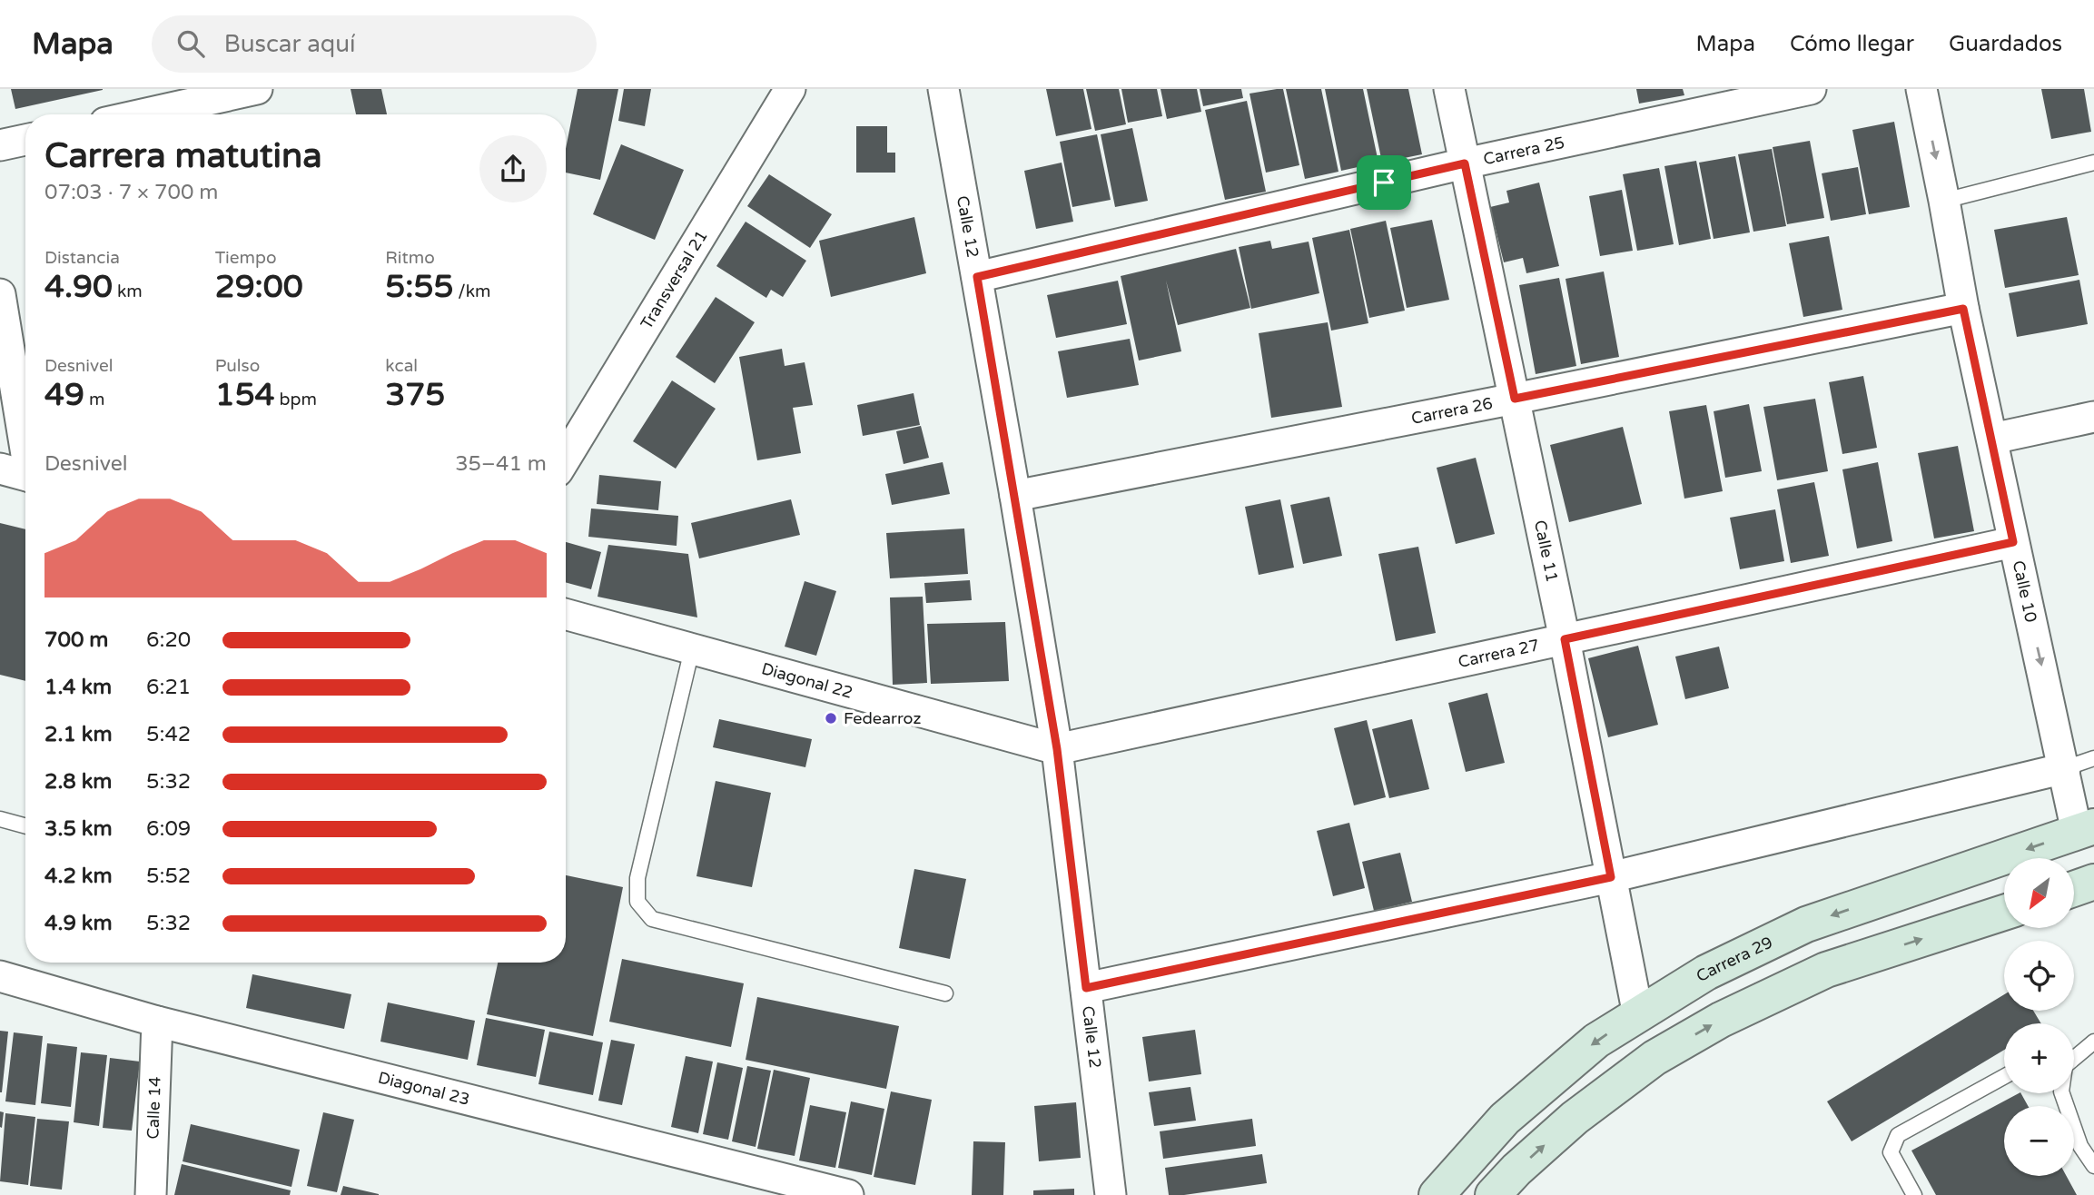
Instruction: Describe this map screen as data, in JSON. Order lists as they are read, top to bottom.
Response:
{
  "streets": {
    "main road": ["Carrera 29"],
    "street": [
      "Carrera 25",
      "Calle 12",
      "Transversal 21",
      "Carrera 26",
      "Calle 11",
      "Calle 10",
      "Carrera 27",
      "Diagonal 22",
      "Diagonal 23",
      "Calle 14"
    ]
  },
  "crossings": [
    ["Carrera 25", "Calle 12"],
    ["Carrera 25", "Calle 11"],
    ["Calle 12", "Carrera 26"],
    ["Calle 12", "Carrera 27"],
    ["Calle 12", "Diagonal 22"],
    ["Carrera 26", "Calle 11"],
    ["Carrera 26", "Calle 10"],
    ["Calle 11", "Carrera 27"],
    ["Calle 11", "Carrera 29"],
    ["Calle 10", "Carrera 27"],
    ["Calle 10", "Carrera 29"],
    ["Carrera 27", "Diagonal 22"],
    ["Diagonal 23", "Calle 14"]
  ],
  "one_way": ["Calle 10"],
  "places": ["Fedearroz"],
  "north": "bottom left",
  "page": {
    "header": "Mapa",
    "search": "Buscar aquí",
    "nav": ["Mapa", "Cómo llegar", "Guardados"],
    "heading": ["Carrera matutina", "07:03 · 7 × 700 m"],
    "stats": [
      ["Distancia", "4.90 km"],
      ["Tiempo", "29:00"],
      ["Ritmo", "5:55 /km"],
      ["Desnivel", "49 m"],
      ["Pulso", "154 bpm"],
      ["kcal", "375"]
    ],
    "chart": ["Desnivel", "35–41 m"],
    "list": [
      {
        "name": "700 m",
        "note": "6:20"
      },
      {
        "name": "1.4 km",
        "note": "6:21"
      },
      {
        "name": "2.1 km",
        "note": "5:42"
      },
      {
        "name": "2.8 km",
        "note": "5:32"
      },
      {
        "name": "3.5 km",
        "note": "6:09"
      },
      {
        "name": "4.2 km",
        "note": "5:52"
      },
      {
        "name": "4.9 km",
        "note": "5:32"
      }
    ],
    "map_buttons": ["+", "−"]
  }
}
